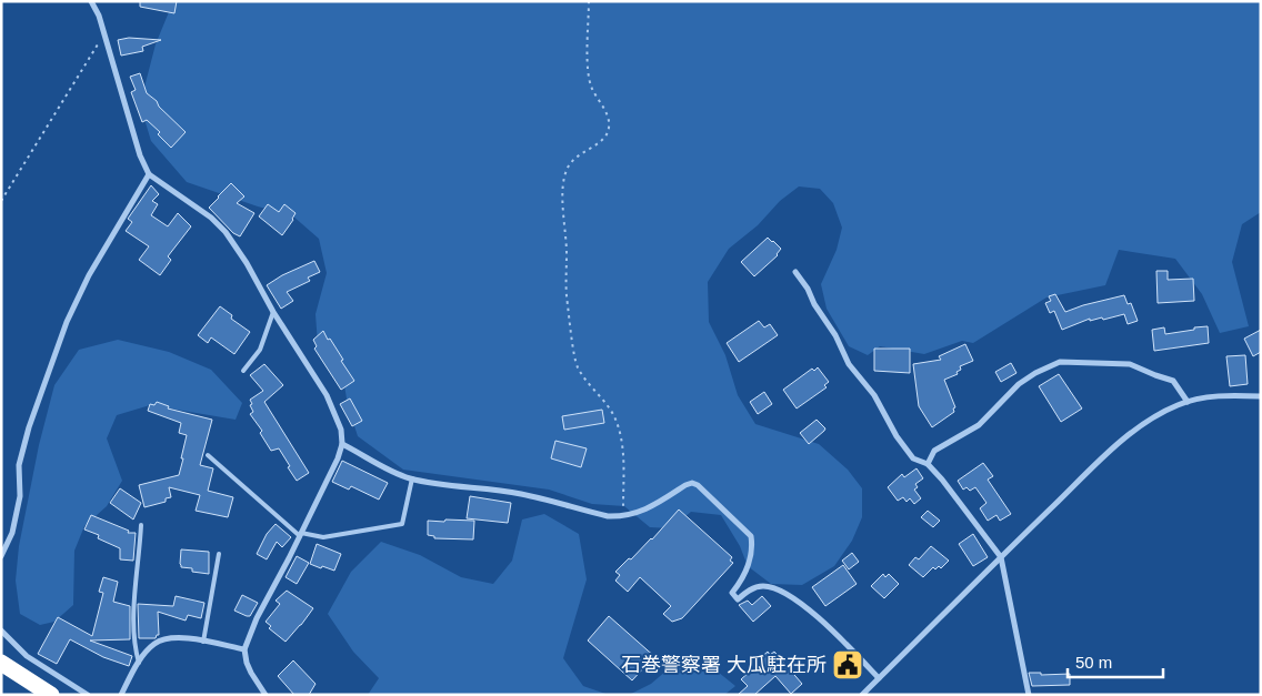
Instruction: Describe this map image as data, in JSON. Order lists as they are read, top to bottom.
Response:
{
  "places": {
    "public building": ["石巻警察署 大瓜駐在所"]
  },
  "scale_bar": "50 m"
}
